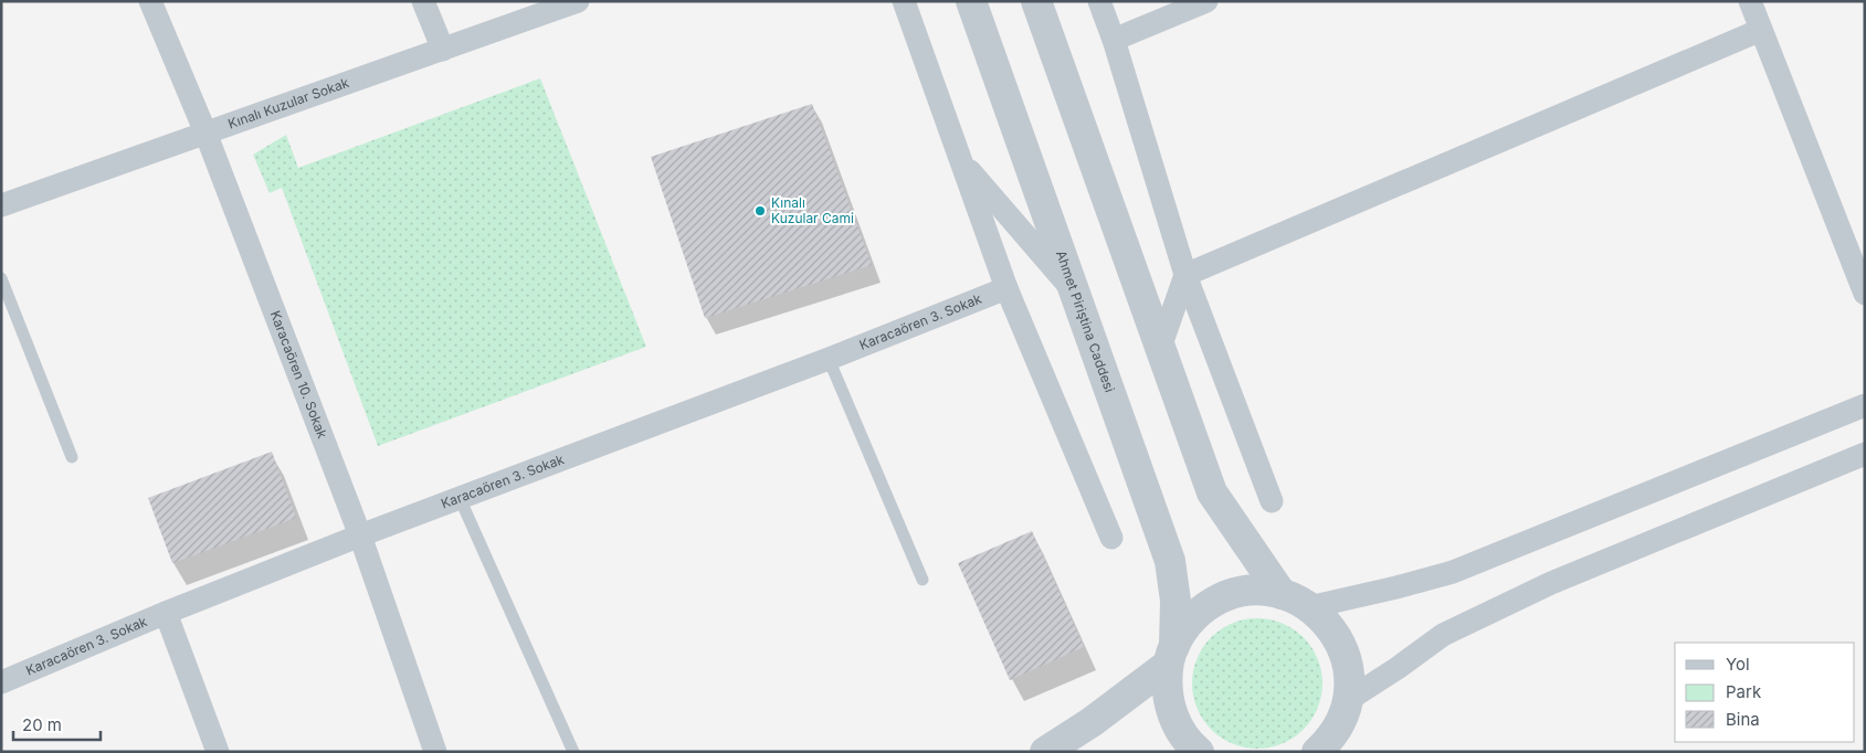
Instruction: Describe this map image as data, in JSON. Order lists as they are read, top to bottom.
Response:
{
  "streets": {
    "street": [
      "Kınalı Kuzular Sokak",
      "Ahmet Piriştina Caddesi",
      "Karacaören 3. Sokak",
      "Karacaören 10. Sokak"
    ]
  },
  "crossings": [
    ["Kınalı Kuzular Sokak", "Karacaören 10. Sokak"],
    ["Karacaören 3. Sokak", "Karacaören 10. Sokak"]
  ],
  "places": ["Kınalı Kuzular Cami"],
  "legend": ["Yol", "Park", "Bina"],
  "scale_bar": "20 m"
}
